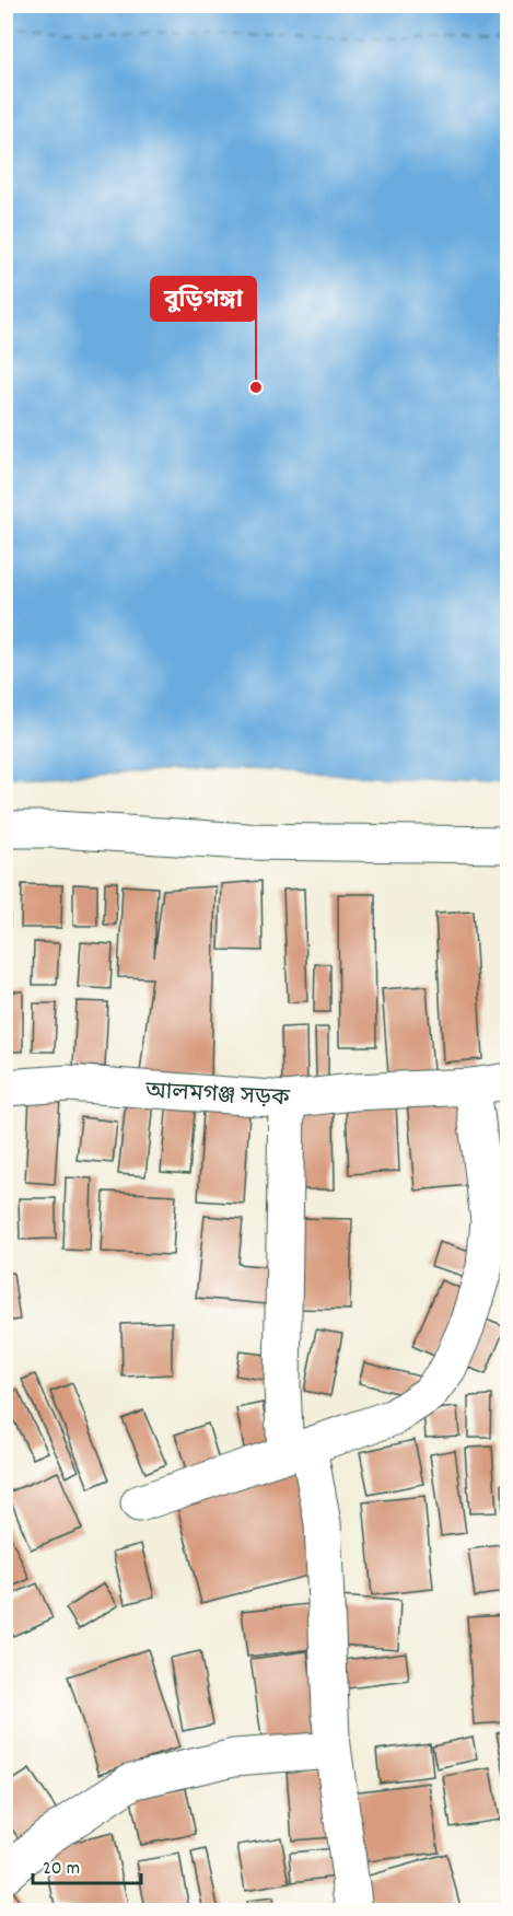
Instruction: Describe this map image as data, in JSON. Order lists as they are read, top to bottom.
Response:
{
  "streets": {
    "street": ["আলমগঞ্জ সড়ক"]
  },
  "places": ["বুড়িগঙ্গা"],
  "scale_bar": "20 m"
}
